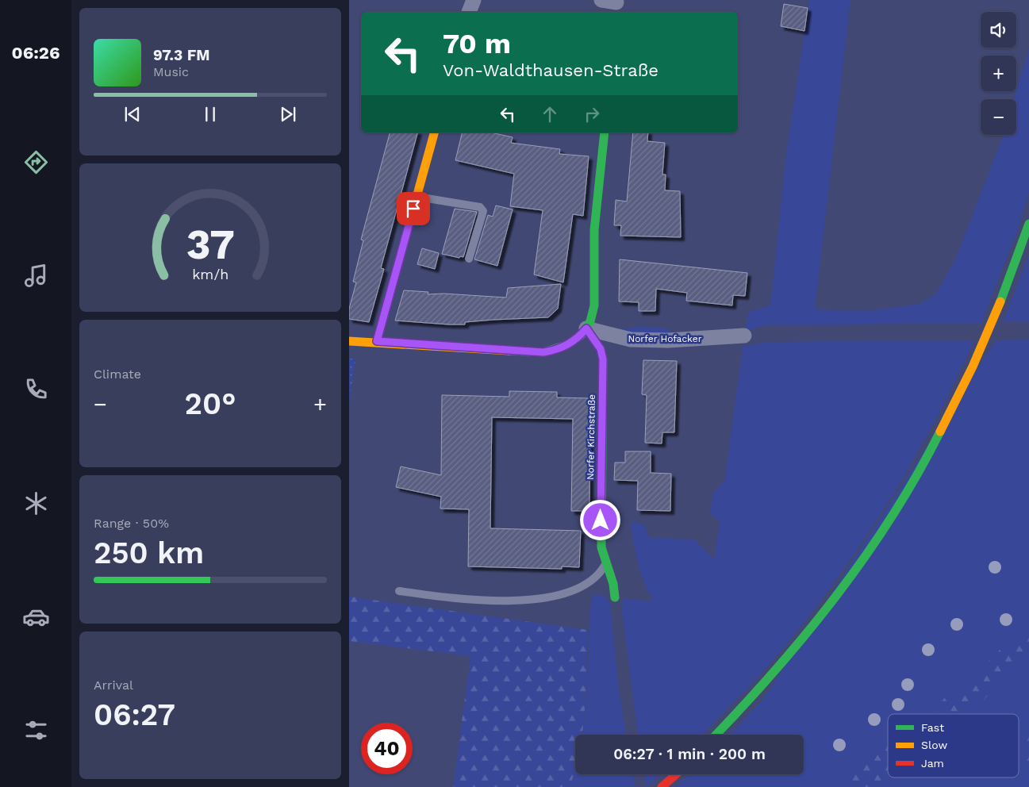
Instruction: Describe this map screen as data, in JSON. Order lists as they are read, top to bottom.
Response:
{
  "streets": {
    "street": ["Norfer Hofacker", "Norfer Kirchstraße"]
  },
  "crossings": [
    ["Norfer Hofacker", "Norfer Kirchstraße"]
  ],
  "legend": ["Fast", "Slow", "Jam"],
  "page": {
    "tabs": "06:26",
    "map_buttons": ["+", "−"],
    "turn": ["70 m", "Von-Waldthausen-Straße"],
    "song": ["97.3 FM", "Music"],
    "tile": [
      "Climate",
      ["Range · 50%", "250 km"],
      ["Arrival", "06:27"]
    ],
    "heat": ["−", "20°", "+"],
    "limit": "40",
    "trip": "06:27 · 1 min · 200 m",
    "gauge": ["37", "km/h"]
  }
}
